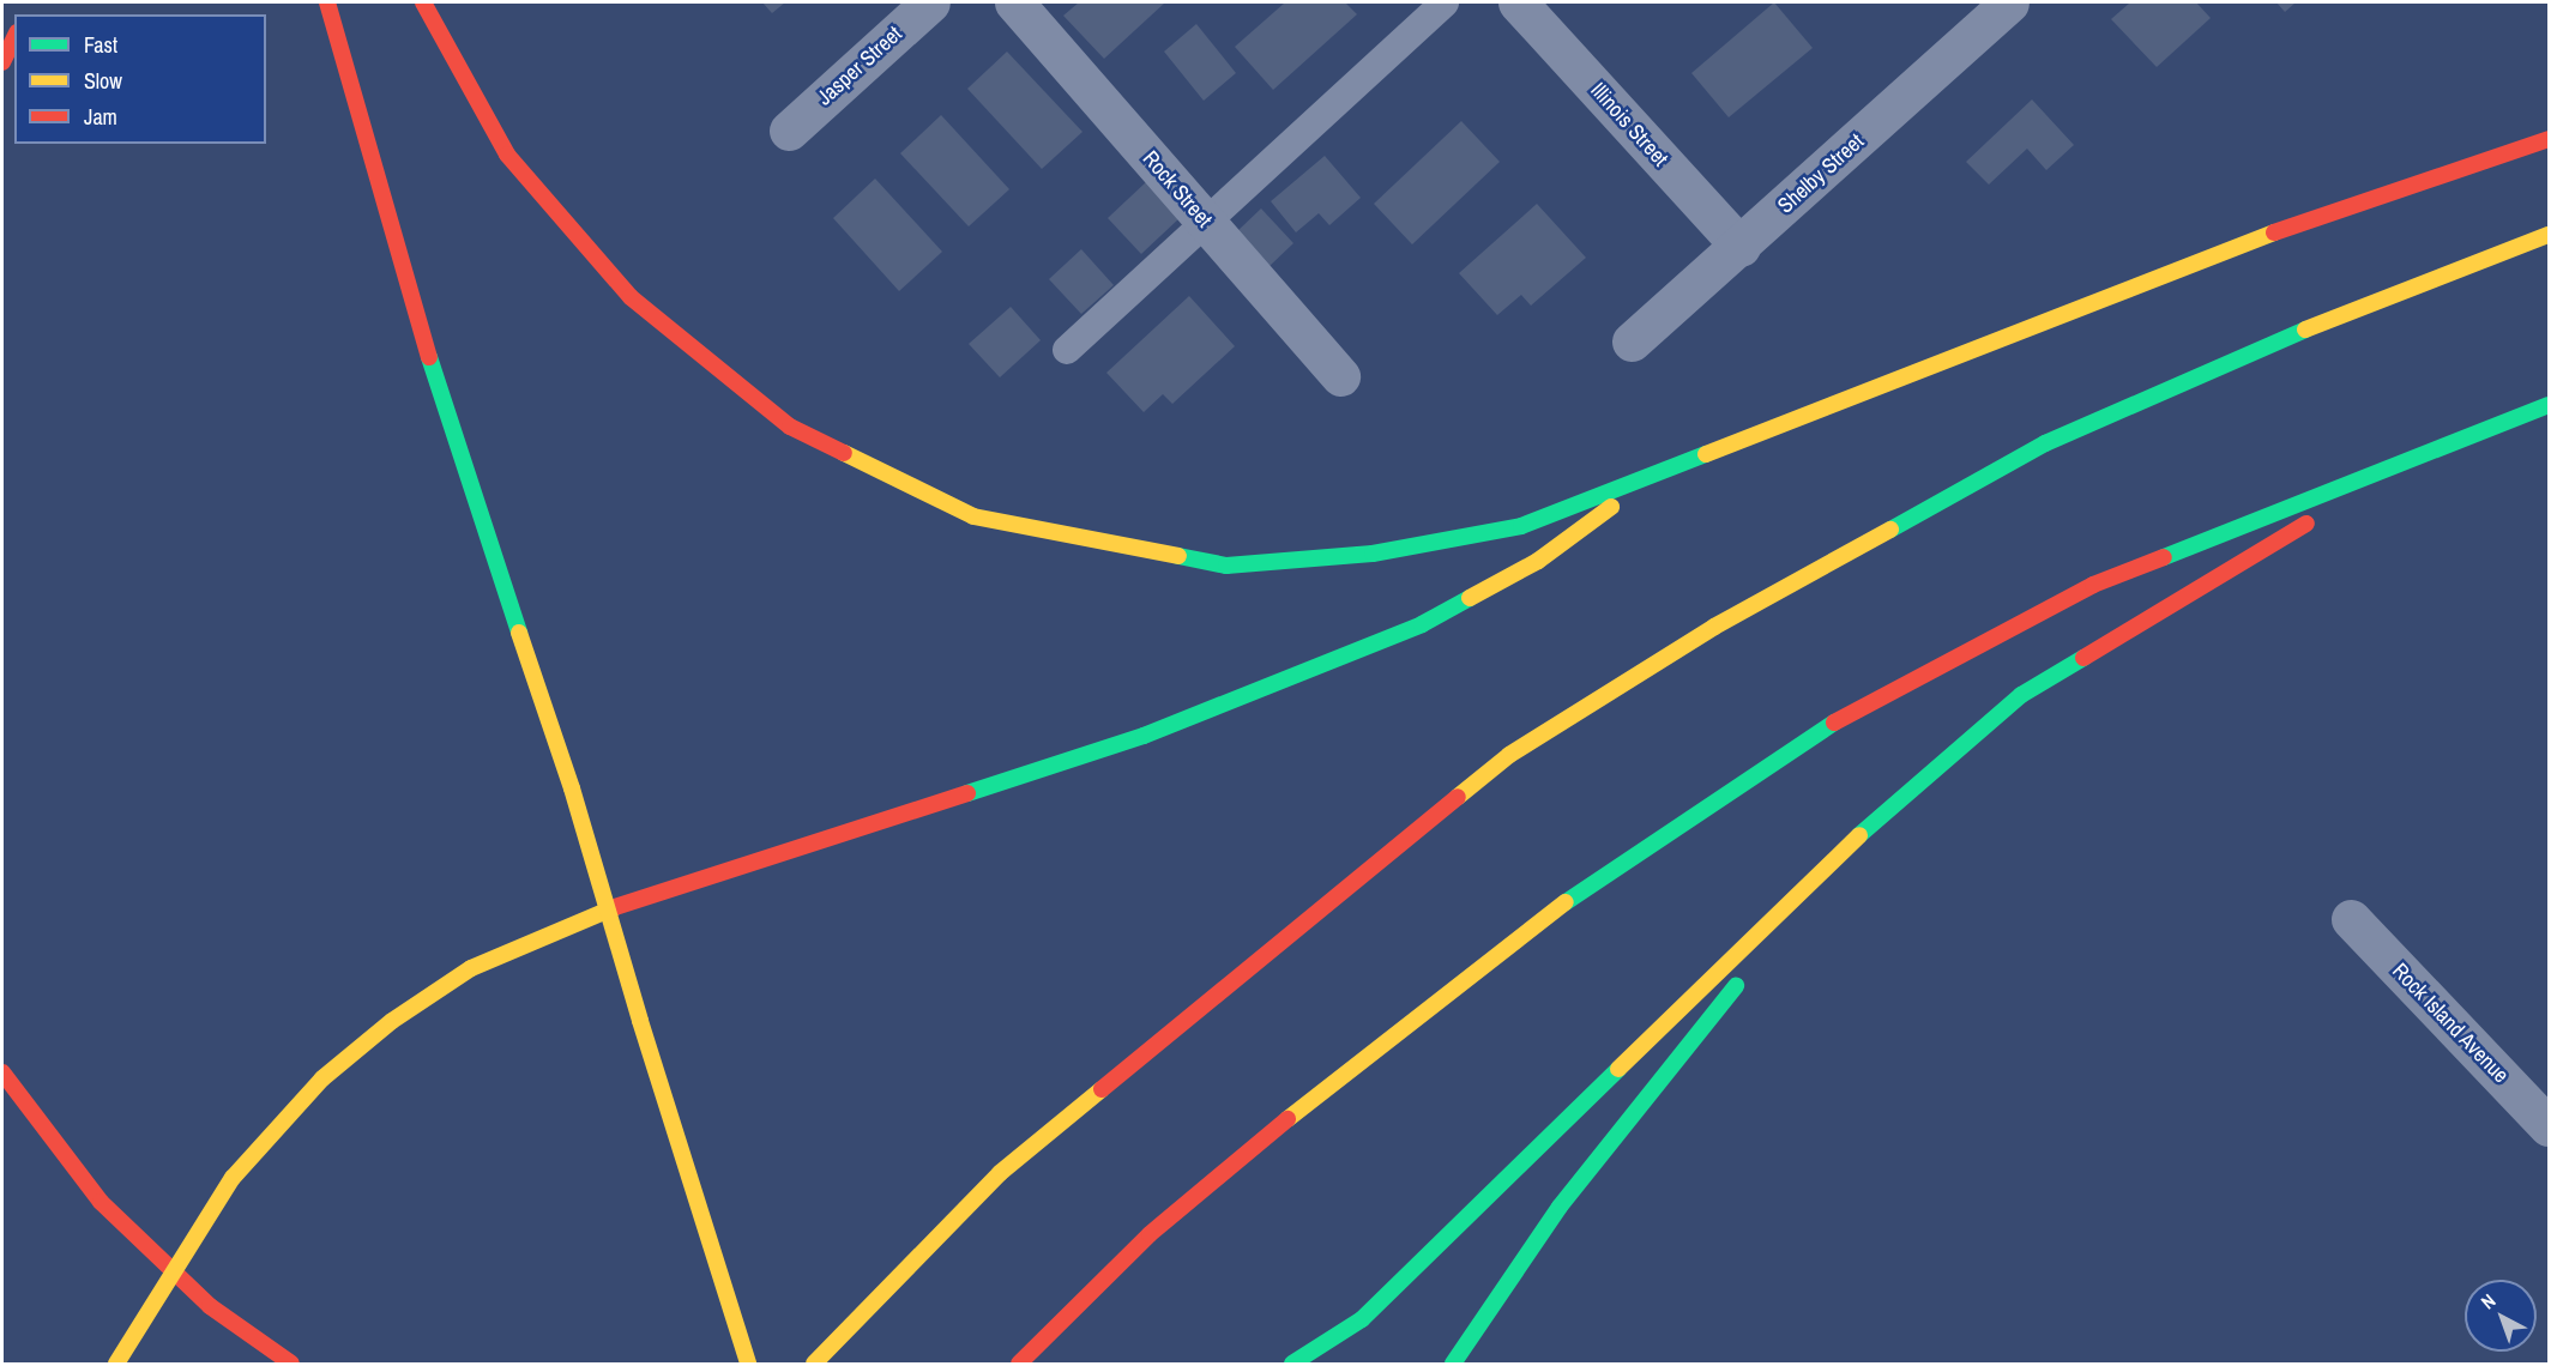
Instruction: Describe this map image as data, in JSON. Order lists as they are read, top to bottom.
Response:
{
  "streets": {
    "street": [
      "Jasper Street",
      "Illinois Street",
      "Shelby Street",
      "Rock Street",
      "Rock Island Avenue"
    ]
  },
  "crossings": [
    ["Illinois Street", "Shelby Street"]
  ],
  "legend": ["Fast", "Slow", "Jam"],
  "north": "top left"
}
